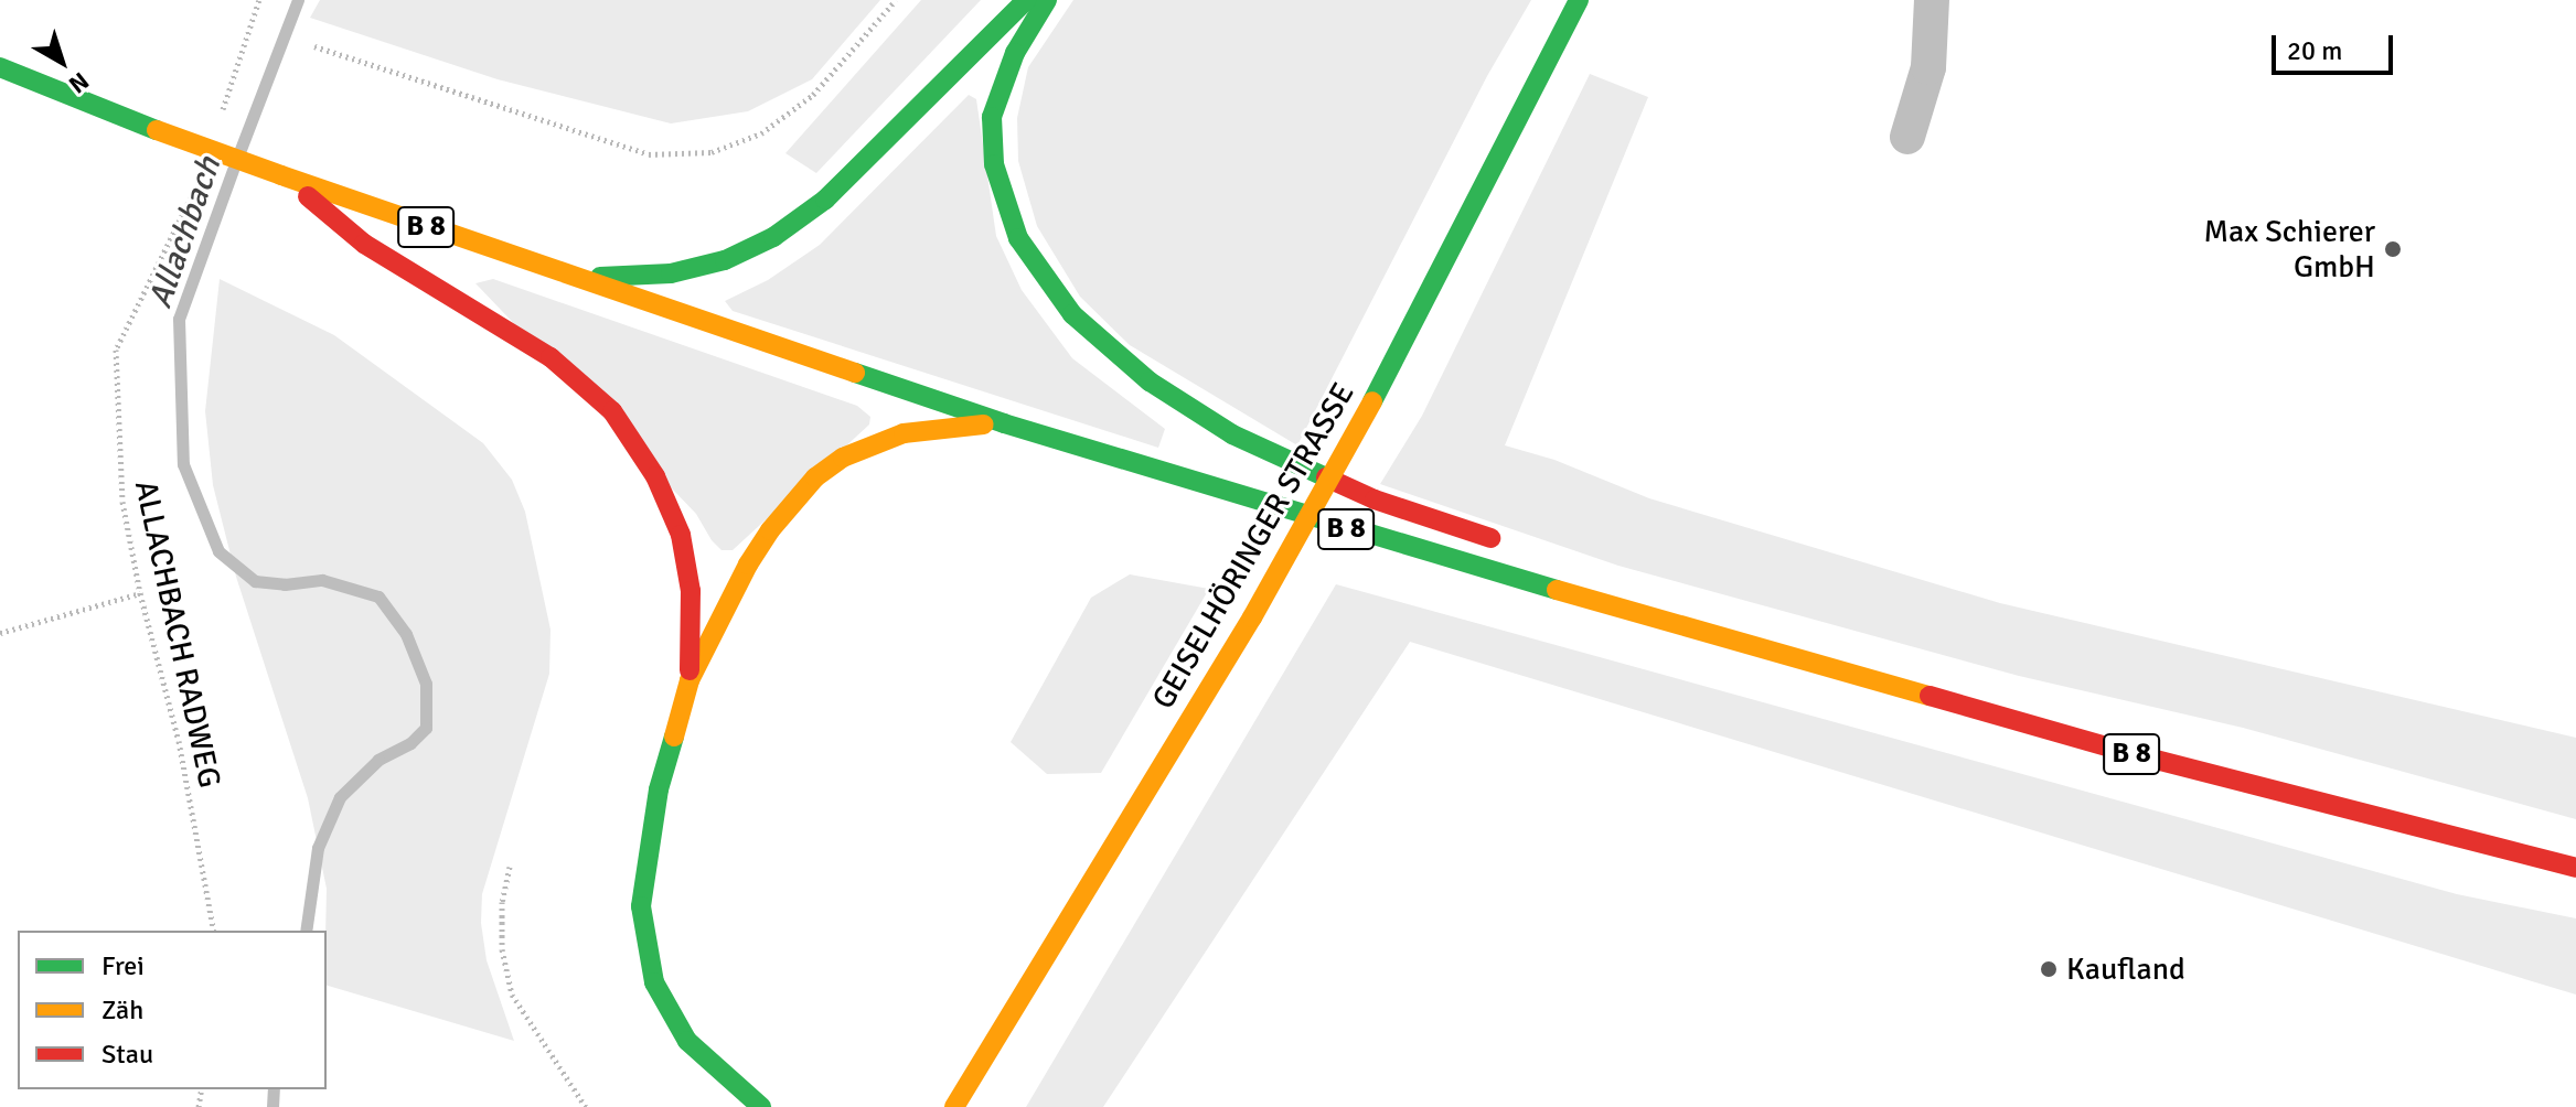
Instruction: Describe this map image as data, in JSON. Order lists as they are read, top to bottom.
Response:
{
  "streets": {
    "main road": ["B 8", "GEISELHÖRINGER STRASSE"],
    "path": ["ALLACHBACH RADWEG"]
  },
  "water": ["Allachbach"],
  "places": ["Max Schierer GmbH", "Kaufland"],
  "legend": ["Frei", "Zäh", "Stau"],
  "scale_bar": "20 m",
  "north": "bottom right"
}
